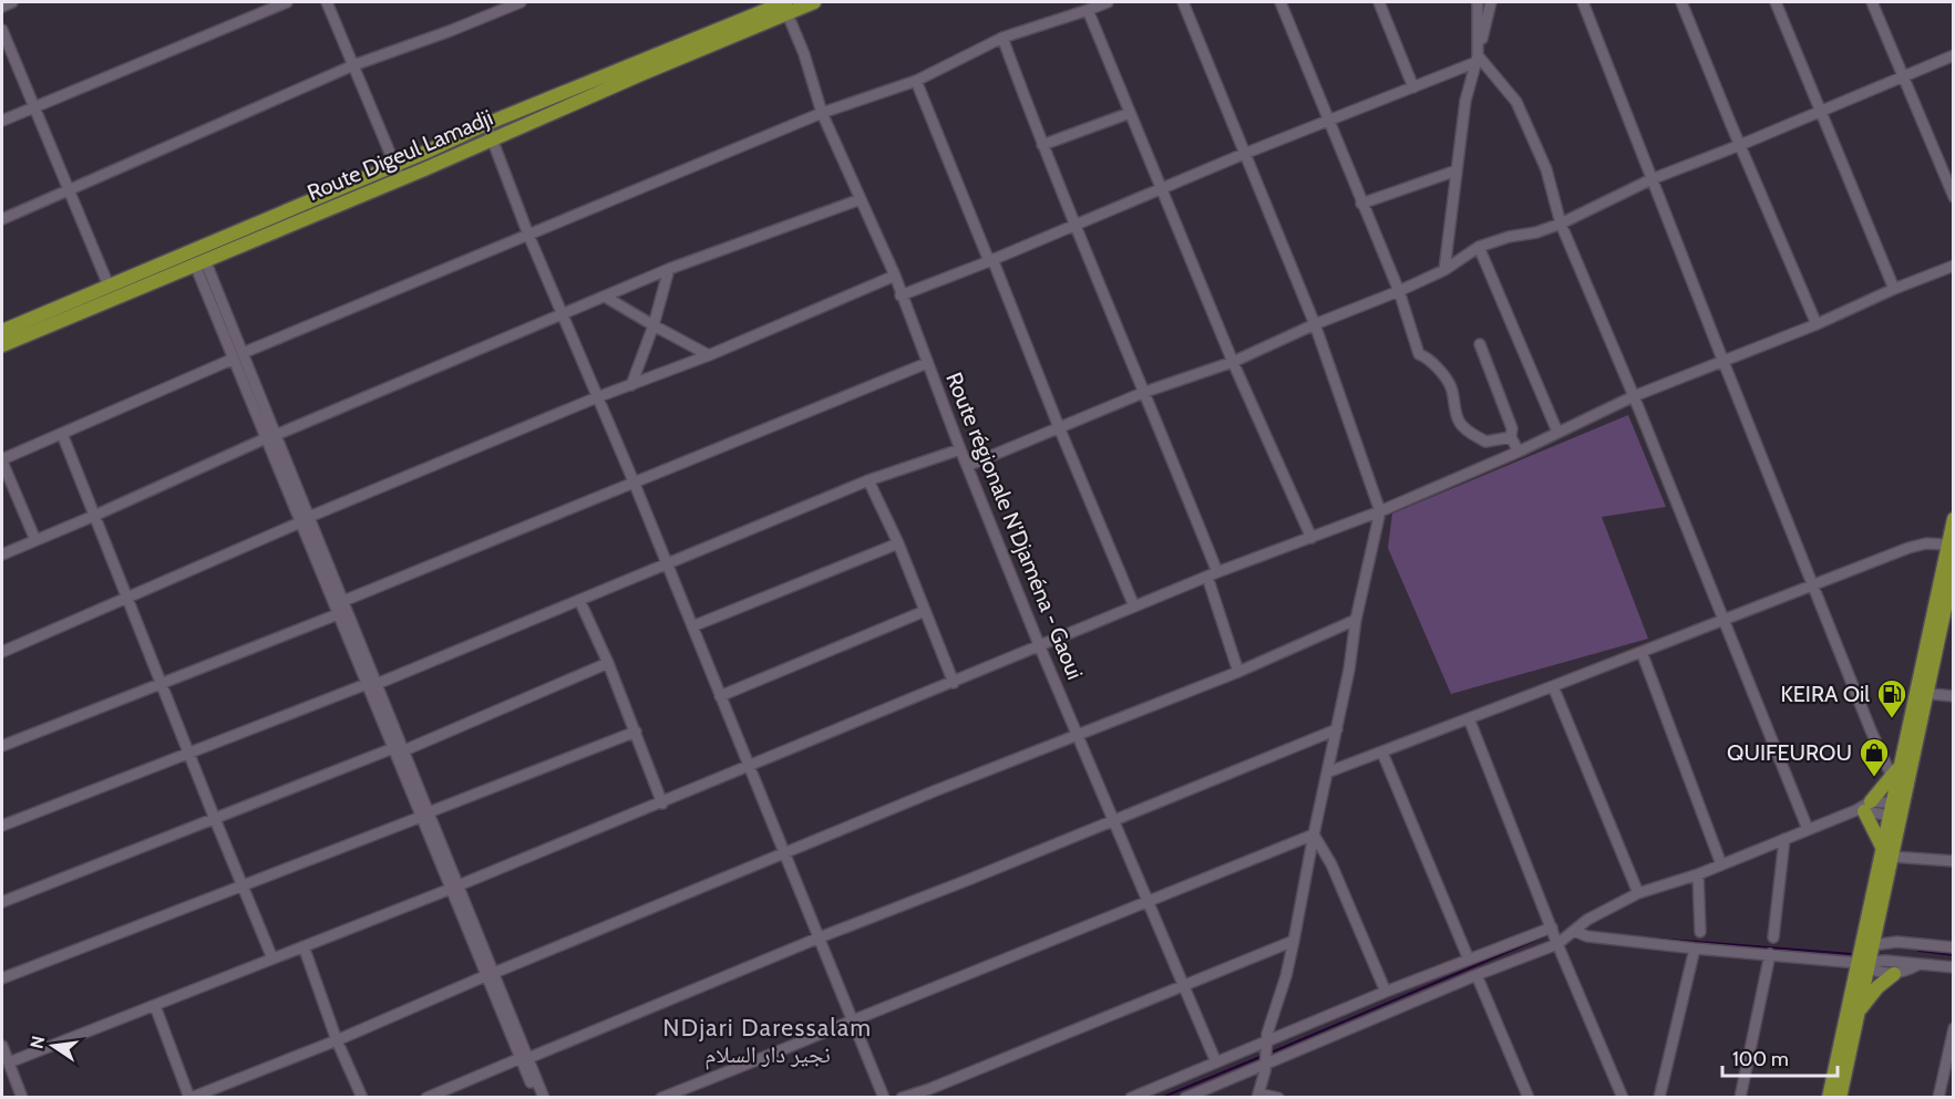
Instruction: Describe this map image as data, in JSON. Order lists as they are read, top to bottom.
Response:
{
  "streets": {
    "main road": ["Route Digeul Lamadji"],
    "street": ["Route régionale N'Djaména - Gaoui"]
  },
  "crossings": [
    ["Route Digeul Lamadji", "Route régionale N'Djaména - Gaoui"]
  ],
  "districts": ["NDjari Daressalam نجير دار السلام"],
  "places": {
    "fuel station": ["KEIRA Oil"],
    "shop": ["QUIFEUROU"]
  },
  "scale_bar": "100 m",
  "north": "left"
}
